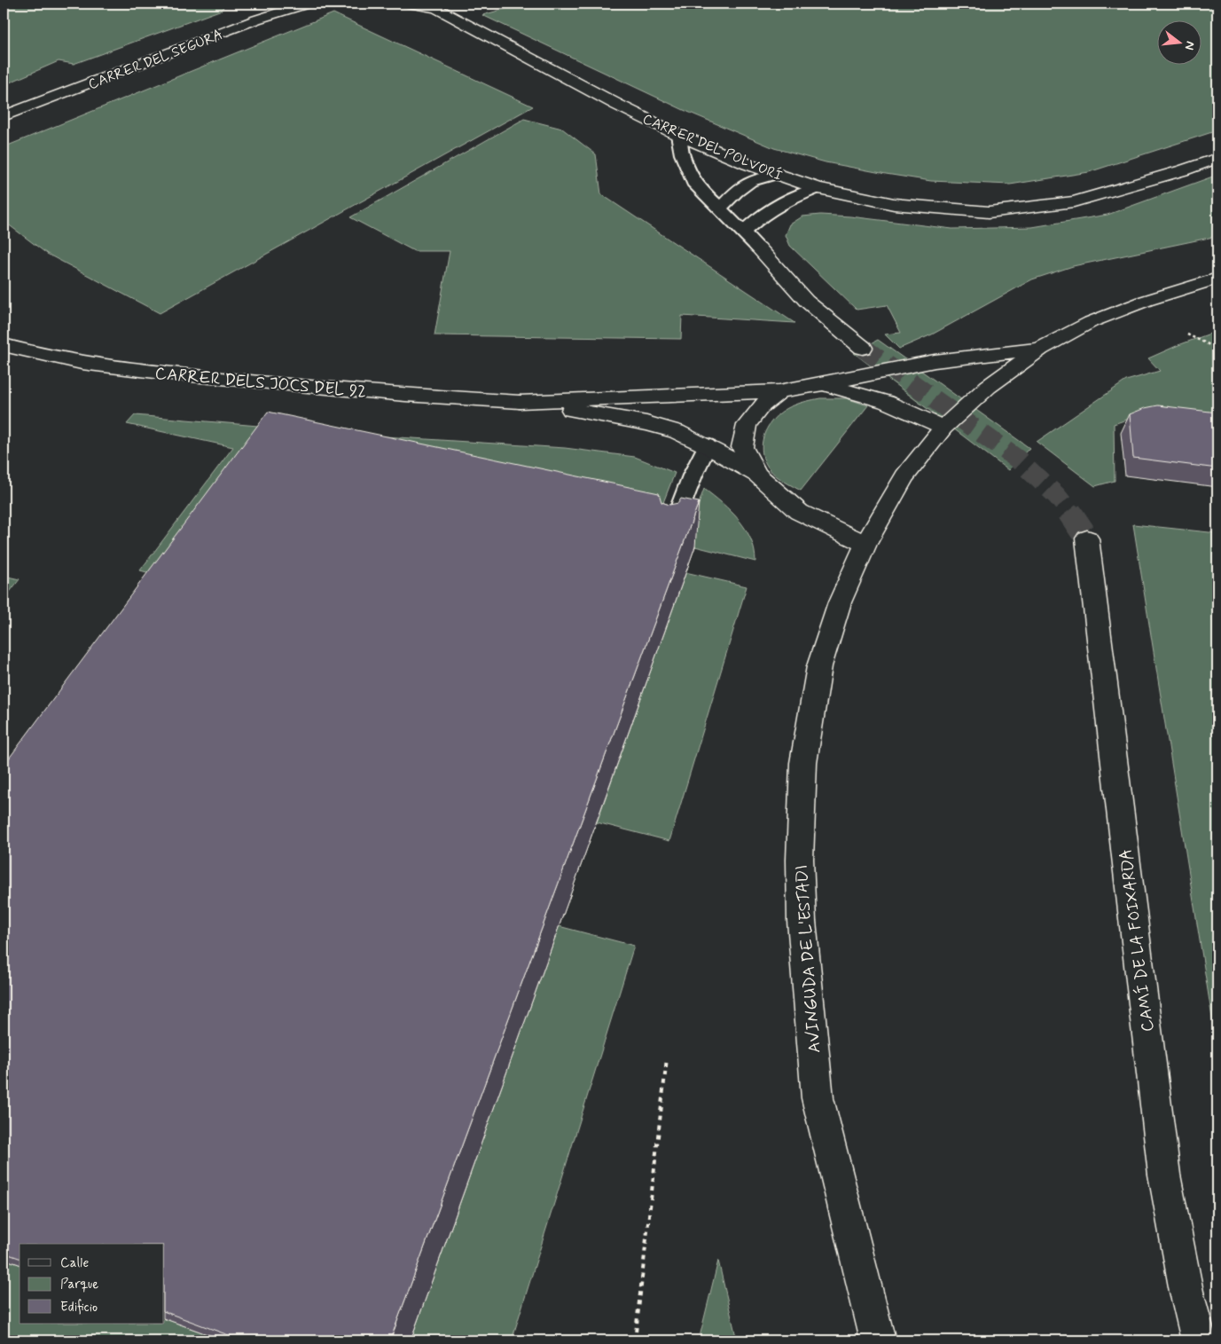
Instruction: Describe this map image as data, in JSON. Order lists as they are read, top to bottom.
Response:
{
  "streets": {
    "street": [
      "CARRER DEL SEGURA",
      "CARRER DEL POLVORÍ",
      "CARRER DELS JOCS DEL 92",
      "CAMÍ DE LA FOIXARDA",
      "AVINGUDA DE L'ESTADI"
    ]
  },
  "legend": ["Calle", "Parque", "Edificio"],
  "north": "right"
}
